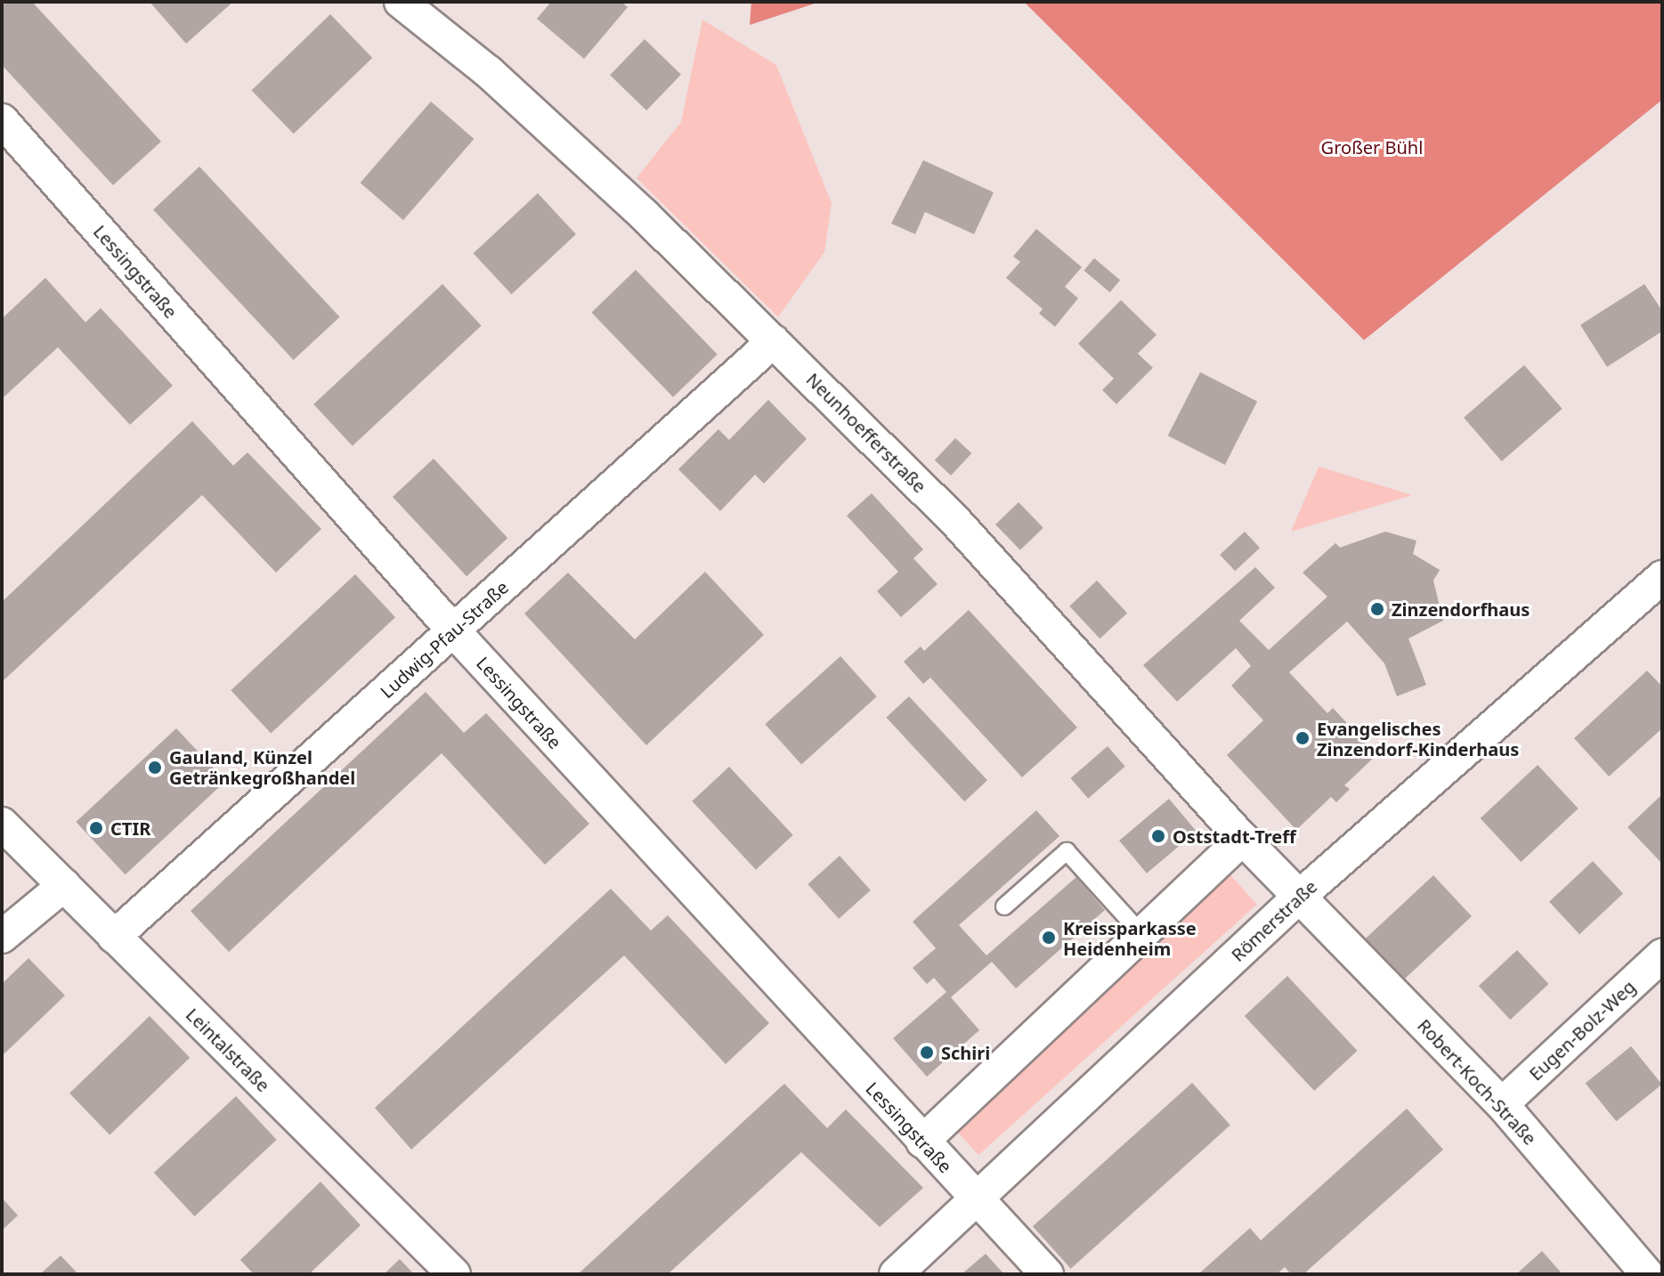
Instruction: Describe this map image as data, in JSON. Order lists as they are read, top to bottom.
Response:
{
  "streets": {
    "street": [
      "Lessingstraße",
      "Neunhoefferstraße",
      "Ludwig-Pfau-Straße",
      "Römerstraße",
      "Eugen-Bolz-Weg",
      "Leintalstraße",
      "Robert-Koch-Straße"
    ]
  },
  "crossings": [
    ["Lessingstraße", "Ludwig-Pfau-Straße"],
    ["Lessingstraße", "Römerstraße"],
    ["Neunhoefferstraße", "Ludwig-Pfau-Straße"],
    ["Neunhoefferstraße", "Römerstraße"],
    ["Neunhoefferstraße", "Robert-Koch-Straße"],
    ["Ludwig-Pfau-Straße", "Leintalstraße"],
    ["Römerstraße", "Robert-Koch-Straße"],
    ["Eugen-Bolz-Weg", "Robert-Koch-Straße"]
  ],
  "parks": ["Großer Bühl"],
  "places": [
    "Zinzendorfhaus",
    "Evangelisches Zinzendorf-Kinderhaus",
    "Gauland, Künzel Getränkegroßhandel",
    "CTIR",
    "Oststadt-Treff",
    "Kreissparkasse Heidenheim",
    "Schiri"
  ]
}
